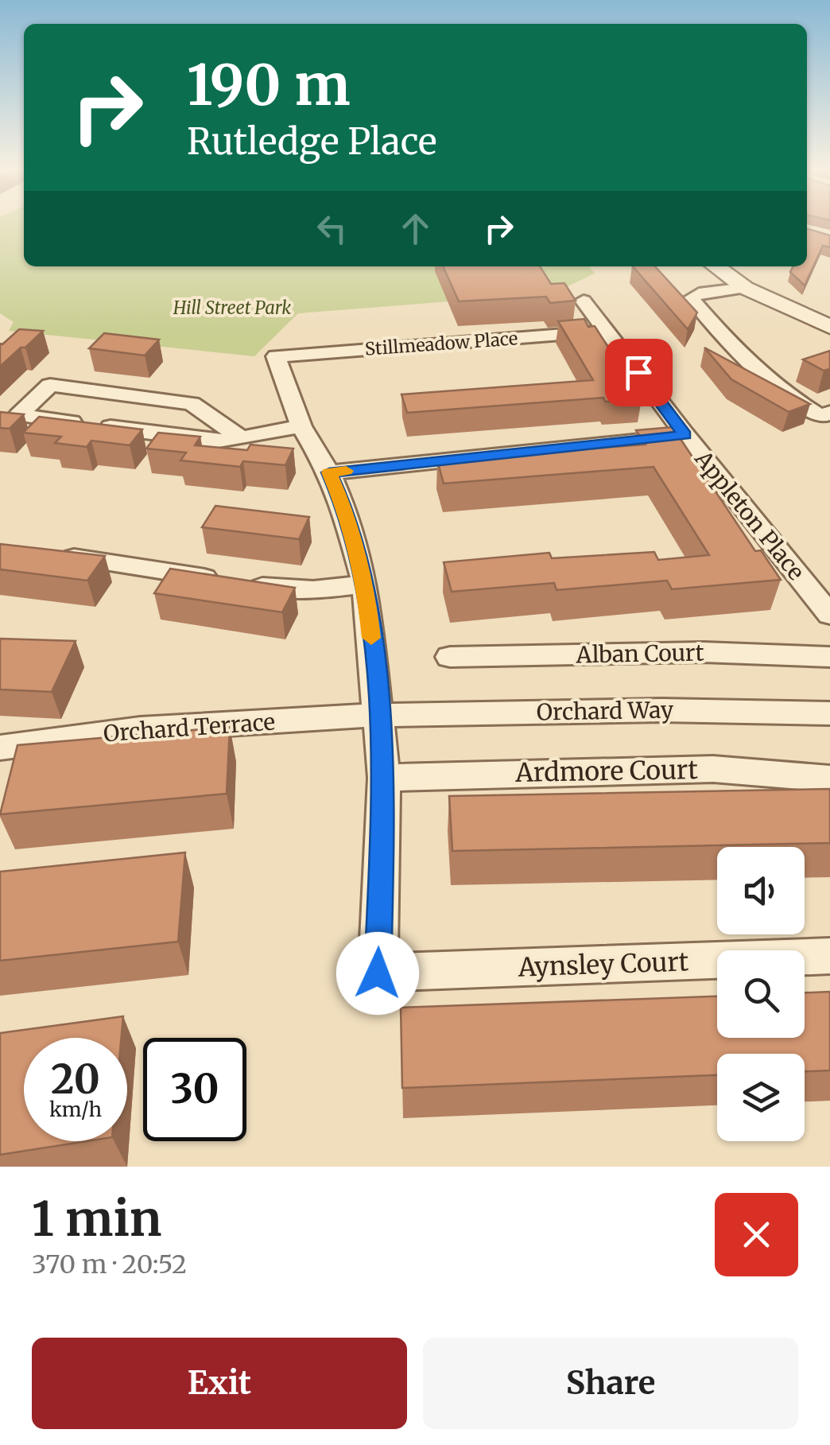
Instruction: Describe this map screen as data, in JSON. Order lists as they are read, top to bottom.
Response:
{
  "streets": {
    "street": [
      "Stillmeadow Place",
      "Appleton Place",
      "Alban Court",
      "Orchard Way",
      "Orchard Terrace",
      "Ardmore Court",
      "Aynsley Court"
    ]
  },
  "crossings": [
    ["Stillmeadow Place", "Appleton Place"],
    ["Orchard Way", "Orchard Terrace"],
    ["Ardmore Court", "Aynsley Court"]
  ],
  "parks": ["Hill Street Park"],
  "page": {
    "turn": ["190 m", "Rutledge Place"],
    "speed": "20 km/h",
    "limit": "30",
    "heading": ["1 min", "370 m · 20:52"],
    "buttons": ["Exit", "Share"]
  }
}
